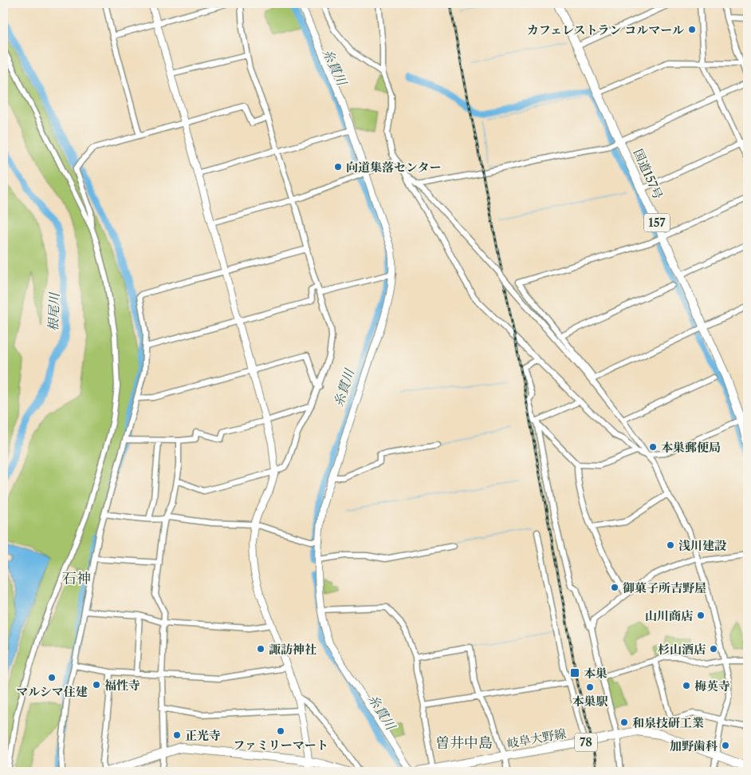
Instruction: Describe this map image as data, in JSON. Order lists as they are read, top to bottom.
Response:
{
  "streets": {
    "main road": [
      "国道157号",
      "157",
      "岐阜大野線",
      "78"
    ]
  },
  "districts": ["石神", "曽井中島"],
  "water": ["糸貫川", "根尾川"],
  "places": {
    "other": [
      "カフェレストラン コルマール",
      "向道集落センター",
      "本巣郵便局",
      "浅川建設",
      "御菓子所吉野屋",
      "山川商店",
      "諏訪神社",
      "杉山酒店",
      "マルシマ住建",
      "福性寺",
      "梅英寺",
      "本巣駅",
      "和泉技研工業",
      "ファミリーマート",
      "正光寺",
      "加野歯科"
    ],
    "transit": ["本巣"]
  }
}
